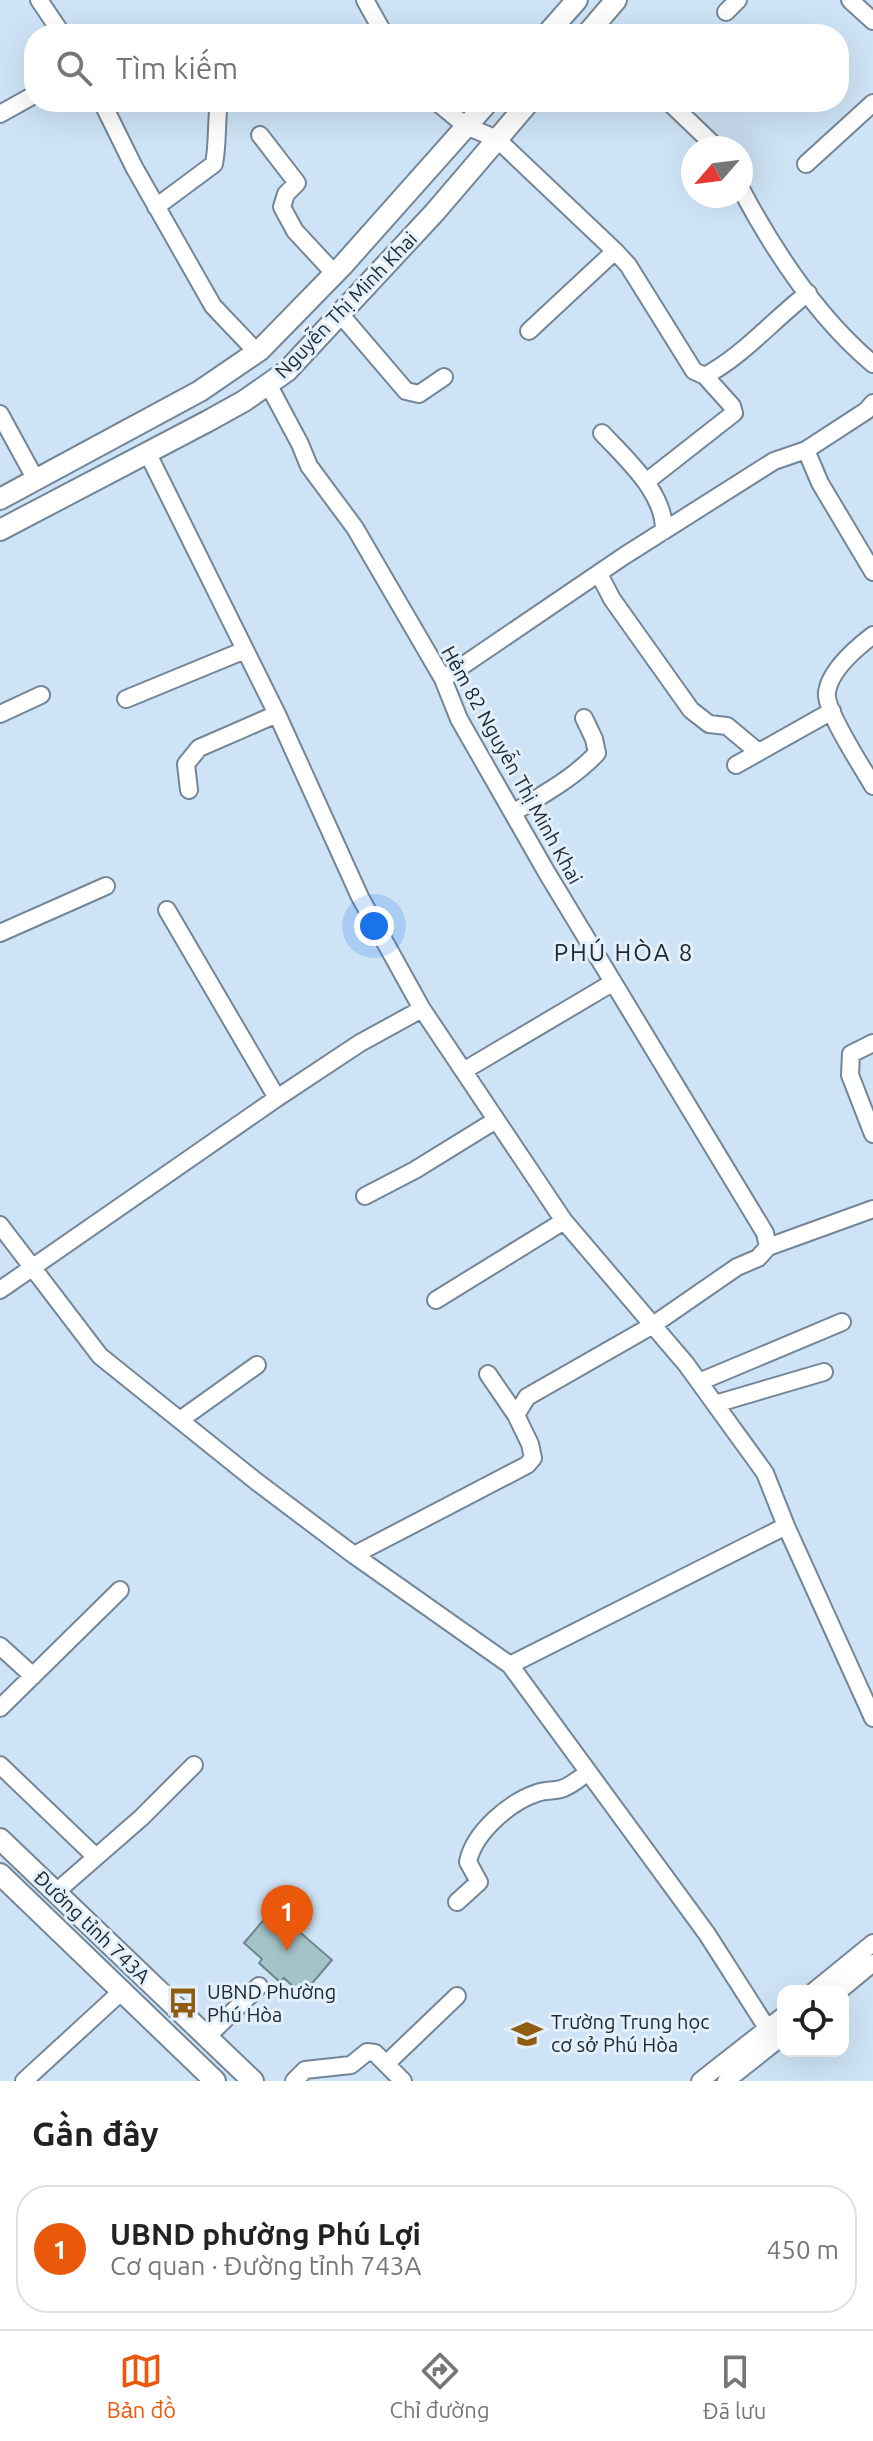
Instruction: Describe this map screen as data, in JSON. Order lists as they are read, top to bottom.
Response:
{
  "streets": {
    "main road": ["Nguyễn Thị Minh Khai", "Đường tỉnh 743A"],
    "street": ["Hẻm 82 Nguyễn Thị Minh Khai"]
  },
  "crossings": [
    ["Nguyễn Thị Minh Khai", "Hẻm 82 Nguyễn Thị Minh Khai"]
  ],
  "districts": ["PHÚ HÒA 8"],
  "places": {
    "bus stop": ["UBND Phường Phú Hòa"],
    "school or university": ["Trường Trung học cơ sở Phú Hòa"]
  },
  "north": "bottom left",
  "page": {
    "search": "Tìm kiếm",
    "pins": "1",
    "heading": "Gần đây",
    "list": [
      {
        "mark": "1",
        "name": "UBND phường Phú Lợi",
        "note": "Cơ quan · Đường tỉnh 743A",
        "value": "450 m"
      }
    ],
    "nav": ["Bản đồ", "Chỉ đường", "Đã lưu"]
  }
}
